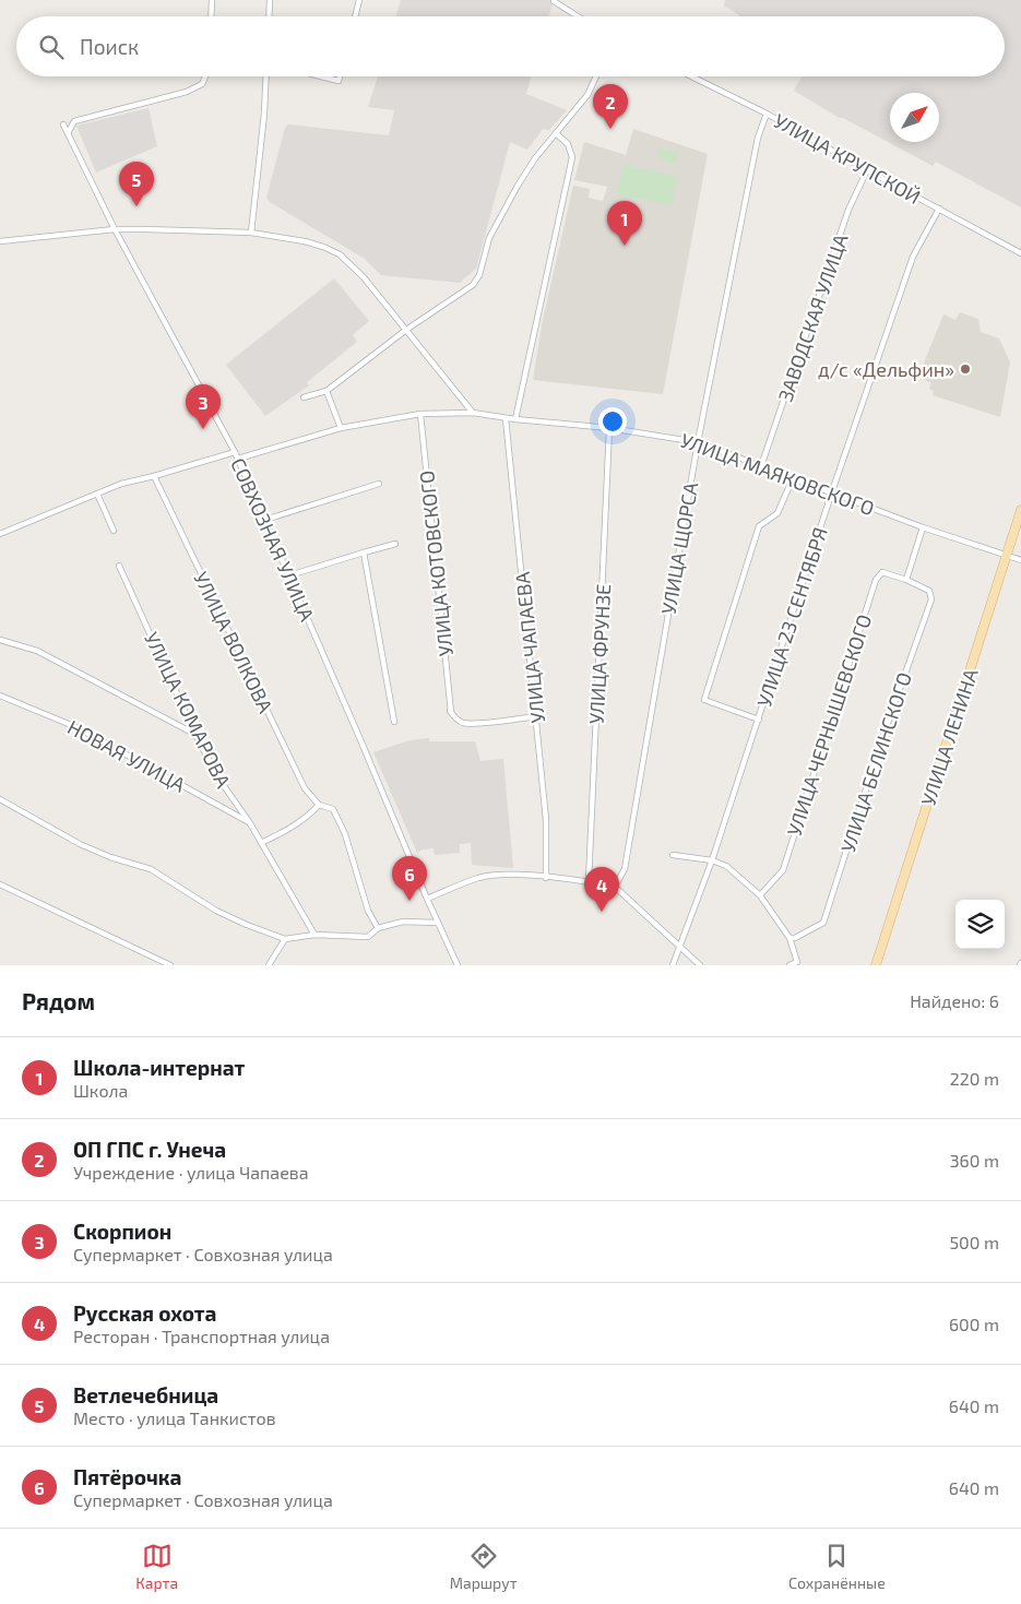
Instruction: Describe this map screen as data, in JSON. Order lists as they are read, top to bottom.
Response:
{
  "streets": {
    "main road": ["УЛИЦА ЛЕНИНА"],
    "street": [
      "УЛИЦА КРУПСКОЙ",
      "ЗАВОДСКАЯ УЛИЦА",
      "УЛИЦА МАЯКОВСКОГО",
      "СОВХОЗНАЯ УЛИЦА",
      "УЛИЦА ЩОРСА",
      "УЛИЦА КОТОВСКОГО",
      "УЛИЦА 23 СЕНТЯБРЯ",
      "УЛИЦА ВОЛКОВА",
      "УЛИЦА ЧАПАЕВА",
      "УЛИЦА ФРУНЗЕ",
      "УЛИЦА КОМАРОВА",
      "УЛИЦА ЧЕРНЫШЕВСКОГО",
      "НОВАЯ УЛИЦА",
      "УЛИЦА БЕЛИНСКОГО"
    ]
  },
  "crossings": [
    ["УЛИЦА КРУПСКОЙ", "ЗАВОДСКАЯ УЛИЦА"],
    ["УЛИЦА КРУПСКОЙ", "УЛИЦА ЩОРСА"],
    ["УЛИЦА КРУПСКОЙ", "УЛИЦА 23 СЕНТЯБРЯ"],
    ["ЗАВОДСКАЯ УЛИЦА", "УЛИЦА МАЯКОВСКОГО"],
    ["УЛИЦА МАЯКОВСКОГО", "СОВХОЗНАЯ УЛИЦА"],
    ["УЛИЦА МАЯКОВСКОГО", "УЛИЦА ЩОРСА"],
    ["УЛИЦА МАЯКОВСКОГО", "УЛИЦА КОТОВСКОГО"],
    ["УЛИЦА МАЯКОВСКОГО", "УЛИЦА 23 СЕНТЯБРЯ"],
    ["УЛИЦА МАЯКОВСКОГО", "УЛИЦА ЧАПАЕВА"],
    ["УЛИЦА МАЯКОВСКОГО", "УЛИЦА ФРУНЗЕ"],
    ["УЛИЦА МАЯКОВСКОГО", "УЛИЦА ЛЕНИНА"],
    ["УЛИЦА КОТОВСКОГО", "УЛИЦА ЧАПАЕВА"],
    ["УЛИЦА КОМАРОВА", "НОВАЯ УЛИЦА"],
    ["УЛИЦА ЧЕРНЫШЕВСКОГО", "УЛИЦА БЕЛИНСКОГО"]
  ],
  "places": ["д/с «Дельфин»"],
  "north": "top right",
  "page": {
    "search": "Поиск",
    "pins": [
      "2",
      "5",
      "1",
      "3",
      "6",
      "4"
    ],
    "heading": ["Рядом", "Найдено: 6"],
    "list": [
      {
        "mark": "1",
        "name": "Школа-интернат",
        "note": "Школа",
        "value": "220 m"
      },
      {
        "mark": "2",
        "name": "ОП ГПС г. Унеча",
        "note": "Учреждение · улица Чапаева",
        "value": "360 m"
      },
      {
        "mark": "3",
        "name": "Скорпион",
        "note": "Супермаркет · Совхозная улица",
        "value": "500 m"
      },
      {
        "mark": "4",
        "name": "Русская охота",
        "note": "Ресторан · Транспортная улица",
        "value": "600 m"
      },
      {
        "mark": "5",
        "name": "Ветлечебница",
        "note": "Место · улица Танкистов",
        "value": "640 m"
      },
      {
        "mark": "6",
        "name": "Пятёрочка",
        "note": "Супермаркет · Совхозная улица",
        "value": "640 m"
      }
    ],
    "nav": ["Карта", "Маршрут", "Сохранённые"]
  }
}
